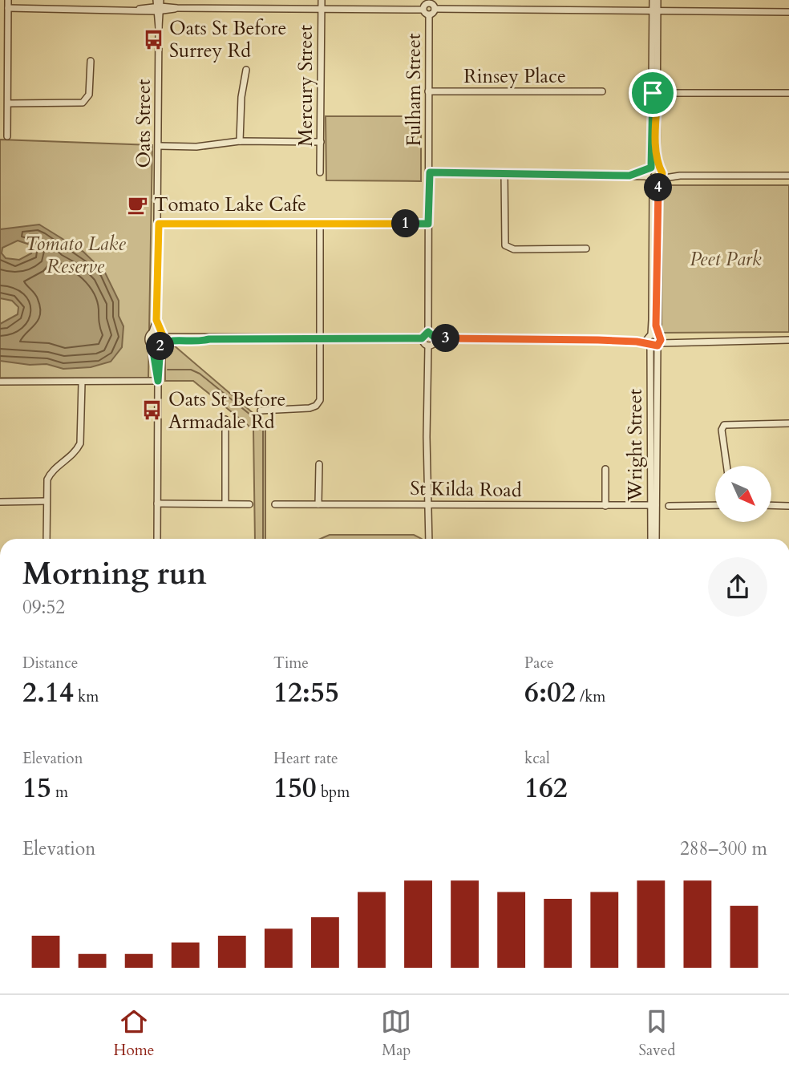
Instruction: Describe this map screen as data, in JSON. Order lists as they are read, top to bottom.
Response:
{
  "streets": {
    "street": [
      "Rinsey Place",
      "Mercury Street",
      "Fulham Street",
      "Oats Street",
      "Wright Street",
      "St Kilda Road"
    ]
  },
  "crossings": [
    ["Rinsey Place", "Fulham Street"],
    ["Wright Street", "St Kilda Road"]
  ],
  "parks": ["Tomato Lake Reserve", "Peet Park"],
  "places": {
    "bus stop": ["Oats St Before Surrey Rd", "Oats St Before Armadale Rd"],
    "cafe": ["Tomato Lake Cafe"]
  },
  "north": "bottom right",
  "page": {
    "pins": [
      "4",
      "1",
      "3",
      "2"
    ],
    "heading": ["Morning run", "09:52"],
    "stats": [
      ["Distance", "2.14 km"],
      ["Time", "12:55"],
      ["Pace", "6:02 /km"],
      ["Elevation", "15 m"],
      ["Heart rate", "150 bpm"],
      ["kcal", "162"]
    ],
    "chart": ["Elevation", "288–300 m"],
    "tabs": ["Home", "Map", "Saved"]
  }
}
